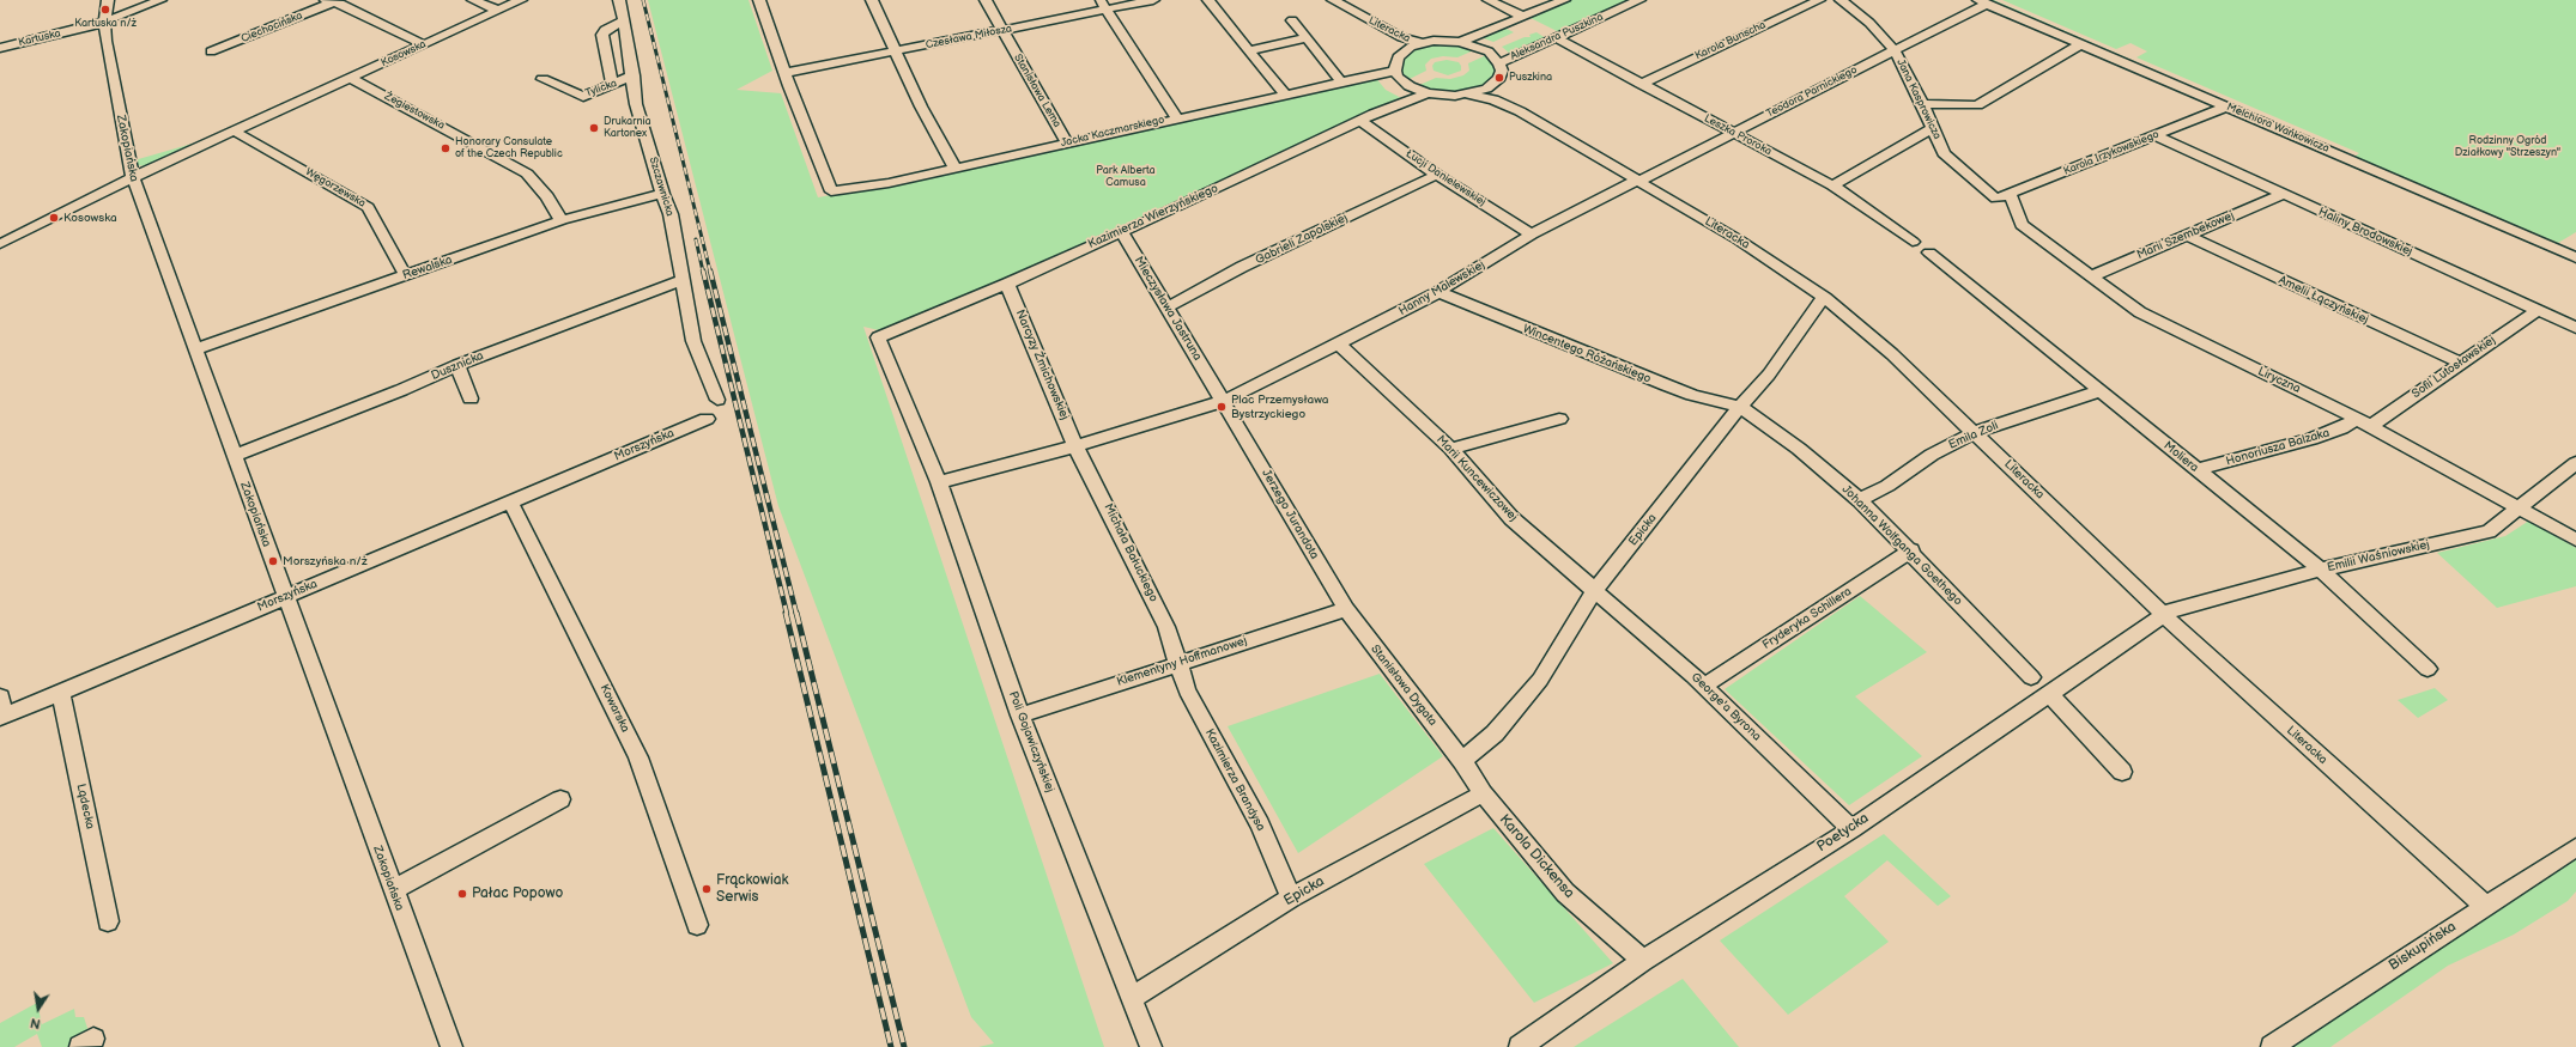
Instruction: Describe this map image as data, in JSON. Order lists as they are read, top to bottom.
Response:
{
  "streets": {
    "street": [
      "Ciechocińska",
      "Literacka",
      "Czesława Miłosza",
      "Aleksandra Puszkina",
      "Kartuska",
      "Karola Bunscha",
      "Kosowska",
      "Tylicka",
      "Stanisława Lema",
      "Teodora Parnickiego",
      "Jana Kasprowicza",
      "Żegiestowska",
      "Melchiora Wańkowicza",
      "Jacka Kaczmarskiego",
      "Leszka Proroka",
      "Zakopiańska",
      "Karola Irzykowskiego",
      "Łucji Danielewskiej",
      "Szczawnicka",
      "Węgorzewska",
      "Kazimierza Wierzyńskiego",
      "Haliny Brodowskiej",
      "Marii Szembekowej",
      "Gabrieli Zapolskiej",
      "Rewalska",
      "Hanny Malewskiej",
      "Amelii Łączyńskiej",
      "Mieczysława Jastruna",
      "Wincentego Różańskiego",
      "Narcyzy Żmichowskiej",
      "Dusznicka",
      "Sofii Lutosławskiej",
      "Liryczna",
      "Emila Zoli",
      "Morszyńska",
      "Honoriusza Balzaka",
      "Moliera",
      "Marii Kuncewiczowej",
      "Jerzego Jurandota",
      "Epicka",
      "Johanna Wolfganga Goethego",
      "Michała Bałuckiego",
      "Emilii Waśniowskiej",
      "Fryderyka Schillera",
      "Klementyny Hoffmanowej",
      "Stanisława Dygata",
      "George'a Byrona",
      "Kowarska",
      "Poli Gojawiczyńskiej",
      "Kazimierza Brandysa",
      "Lądecka",
      "Poetycka",
      "Karola Dickensa",
      "Biskupińska"
    ]
  },
  "crossings": [
    ["Ciechocińska", "Kosowska"],
    ["Literacka", "Teodora Parnickiego"],
    ["Literacka", "Kazimierza Wierzyńskiego"],
    ["Literacka", "Hanny Malewskiej"],
    ["Literacka", "Emila Zoli"],
    ["Literacka", "Epicka"],
    ["Literacka", "Emilii Waśniowskiej"],
    ["Literacka", "Poetycka"],
    ["Literacka", "Biskupińska"],
    ["Czesława Miłosza", "Stanisława Lema"],
    ["Czesława Miłosza", "Jacka Kaczmarskiego"],
    ["Aleksandra Puszkina", "Leszka Proroka"],
    ["Kartuska", "Zakopiańska"],
    ["Karola Bunscha", "Leszka Proroka"],
    ["Kosowska", "Żegiestowska"],
    ["Kosowska", "Zakopiańska"],
    ["Kosowska", "Węgorzewska"],
    ["Tylicka", "Szczawnicka"],
    ["Stanisława Lema", "Jacka Kaczmarskiego"],
    ["Teodora Parnickiego", "Jana Kasprowicza"],
    ["Teodora Parnickiego", "Melchiora Wańkowicza"],
    ["Teodora Parnickiego", "Leszka Proroka"],
    ["Teodora Parnickiego", "Hanny Malewskiej"],
    ["Jana Kasprowicza", "Karola Irzykowskiego"],
    ["Jana Kasprowicza", "Liryczna"],
    ["Żegiestowska", "Rewalska"],
    ["Melchiora Wańkowicza", "Karola Irzykowskiego"],
    ["Zakopiańska", "Rewalska"],
    ["Zakopiańska", "Dusznicka"],
    ["Zakopiańska", "Morszyńska"],
    ["Karola Irzykowskiego", "Haliny Brodowskiej"],
    ["Karola Irzykowskiego", "Liryczna"],
    ["Łucji Danielewskiej", "Kazimierza Wierzyńskiego"],
    ["Łucji Danielewskiej", "Gabrieli Zapolskiej"],
    ["Łucji Danielewskiej", "Hanny Malewskiej"],
    ["Szczawnicka", "Rewalska"],
    ["Szczawnicka", "Dusznicka"],
    ["Węgorzewska", "Rewalska"],
    ["Kazimierza Wierzyńskiego", "Mieczysława Jastruna"],
    ["Kazimierza Wierzyńskiego", "Narcyzy Żmichowskiej"],
    ["Kazimierza Wierzyńskiego", "Poli Gojawiczyńskiej"],
    ["Haliny Brodowskiej", "Marii Szembekowej"],
    ["Haliny Brodowskiej", "Sofii Lutosławskiej"],
    ["Marii Szembekowej", "Amelii Łączyńskiej"],
    ["Marii Szembekowej", "Liryczna"],
    ["Gabrieli Zapolskiej", "Mieczysława Jastruna"],
    ["Hanny Malewskiej", "Mieczysława Jastruna"],
    ["Hanny Malewskiej", "Wincentego Różańskiego"],
    ["Hanny Malewskiej", "Narcyzy Żmichowskiej"],
    ["Hanny Malewskiej", "Marii Kuncewiczowej"],
    ["Hanny Malewskiej", "Jerzego Jurandota"],
    ["Hanny Malewskiej", "Michała Bałuckiego"],
    ["Amelii Łączyńskiej", "Sofii Lutosławskiej"],
    ["Mieczysława Jastruna", "Jerzego Jurandota"],
    ["Wincentego Różańskiego", "Epicka"],
    ["Wincentego Różańskiego", "Johanna Wolfganga Goethego"],
    ["Narcyzy Żmichowskiej", "Michała Bałuckiego"],
    ["Sofii Lutosławskiej", "Liryczna"],
    ["Liryczna", "Honoriusza Balzaka"],
    ["Liryczna", "Emilii Waśniowskiej"],
    ["Emila Zoli", "Moliera"],
    ["Emila Zoli", "Johanna Wolfganga Goethego"],
    ["Morszyńska", "Kowarska"],
    ["Morszyńska", "Lądecka"],
    ["Honoriusza Balzaka", "Moliera"],
    ["Moliera", "Emilii Waśniowskiej"],
    ["Marii Kuncewiczowej", "Epicka"],
    ["Marii Kuncewiczowej", "George'a Byrona"],
    ["Jerzego Jurandota", "Klementyny Hoffmanowej"],
    ["Jerzego Jurandota", "Stanisława Dygata"],
    ["Epicka", "Johanna Wolfganga Goethego"],
    ["Epicka", "Stanisława Dygata"],
    ["Epicka", "George'a Byrona"],
    ["Epicka", "Poli Gojawiczyńskiej"],
    ["Epicka", "Kazimierza Brandysa"],
    ["Epicka", "Karola Dickensa"],
    ["Johanna Wolfganga Goethego", "Fryderyka Schillera"],
    ["Michała Bałuckiego", "Klementyny Hoffmanowej"],
    ["Michała Bałuckiego", "Kazimierza Brandysa"],
    ["Emilii Waśniowskiej", "Poetycka"],
    ["Fryderyka Schillera", "George'a Byrona"],
    ["Klementyny Hoffmanowej", "Stanisława Dygata"],
    ["Klementyny Hoffmanowej", "Poli Gojawiczyńskiej"],
    ["Klementyny Hoffmanowej", "Kazimierza Brandysa"],
    ["Stanisława Dygata", "Karola Dickensa"],
    ["George'a Byrona", "Poetycka"],
    ["Poetycka", "Karola Dickensa"]
  ],
  "parks": ["Rodzinny Ogród Działkowy \"Strzeszyn\"", "Park Alberta Camusa"],
  "places": [
    "Kartuska n/ż",
    "Puszkina",
    "Drukarnia Kartonex",
    "Honorary Consulate of the Czech Republic",
    "Kosowska",
    "Plac Przemysława Bystrzyckiego",
    "Morszyńska n/ż",
    "Frąckowiak Serwis",
    "Pałac Popowo"
  ],
  "north": "bottom"
}
